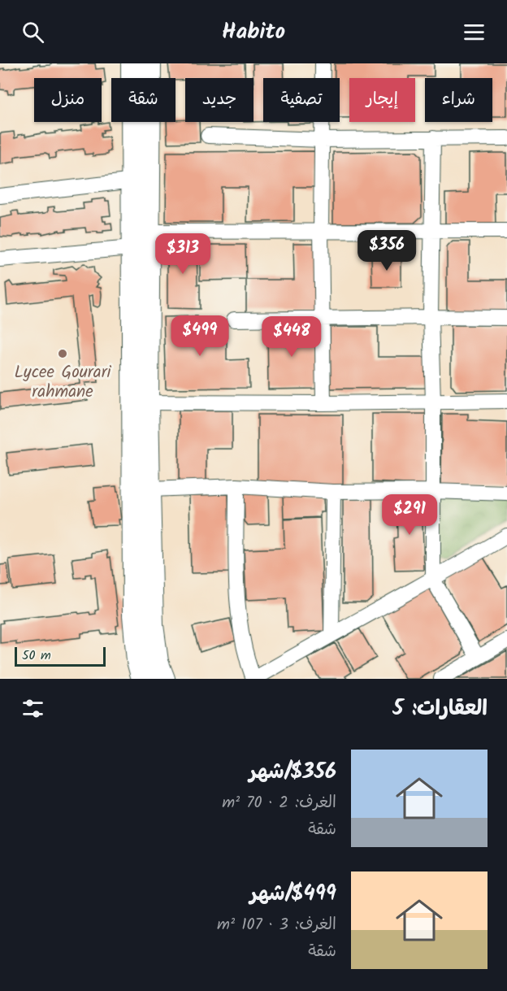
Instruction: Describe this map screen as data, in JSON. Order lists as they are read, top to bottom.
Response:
{
  "places": ["Lycee Gourari rahmane"],
  "scale_bar": "50 m",
  "page": {
    "header": "Habito",
    "chip": [
      "شراء",
      "إيجار",
      "تصفية",
      "جديد",
      "شقة",
      "منزل"
    ],
    "price": [
      "$356",
      "$313",
      "$499",
      "$448",
      "$291"
    ],
    "scale": "50 m",
    "heading": "العقارات: 5",
    "list": [
      {
        "name": "$356/شهر",
        "note": "الغرف: 2 · 70 m² · شقة"
      },
      {
        "name": "$499/شهر",
        "note": "الغرف: 3 · 107 m² · شقة"
      }
    ]
  }
}
